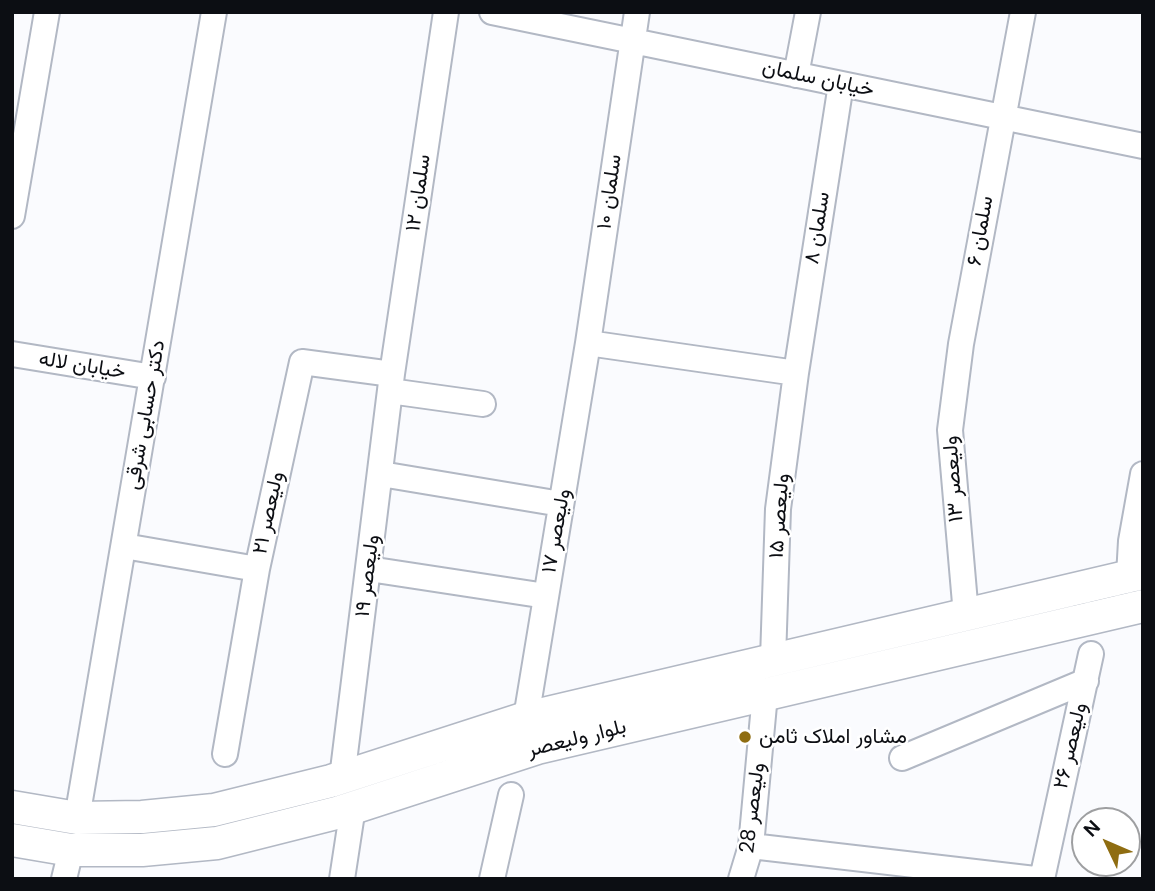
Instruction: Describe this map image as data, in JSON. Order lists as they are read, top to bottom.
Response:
{
  "streets": {
    "main road": ["بلوار ولیعصر"],
    "street": [
      "خیابان سلمان",
      "سلمان ۱۰",
      "سلمان ۱۲",
      "سلمان ۸",
      "سلمان ۶",
      "خیابان لاله",
      "دکتر حسابی شرقی",
      "ولیعصر ۱۳",
      "ولیعصر ۲۱",
      "ولیعصر ۱۵",
      "ولیعصر ۱۷",
      "ولیعصر ۱۹",
      "ولیعصر ۲۶",
      "ولیعصر 28"
    ]
  },
  "crossings": [
    ["خیابان سلمان", "سلمان ۱۰"],
    ["خیابان سلمان", "سلمان ۸"],
    ["خیابان سلمان", "سلمان ۶"],
    ["سلمان ۱۰", "ولیعصر ۱۷"],
    ["سلمان ۱۲", "ولیعصر ۲۱"],
    ["سلمان ۱۲", "ولیعصر ۱۹"],
    ["سلمان ۸", "ولیعصر ۱۵"],
    ["سلمان ۶", "ولیعصر ۱۳"],
    ["خیابان لاله", "دکتر حسابی شرقی"],
    ["دکتر حسابی شرقی", "بلوار ولیعصر"],
    ["ولیعصر ۱۳", "بلوار ولیعصر"],
    ["ولیعصر ۲۱", "ولیعصر ۱۹"],
    ["ولیعصر ۱۵", "بلوار ولیعصر"],
    ["ولیعصر ۱۷", "بلوار ولیعصر"],
    ["ولیعصر ۱۹", "بلوار ولیعصر"],
    ["بلوار ولیعصر", "ولیعصر 28"]
  ],
  "places": ["مشاور املاک ثامن"],
  "north": "top left"
}
